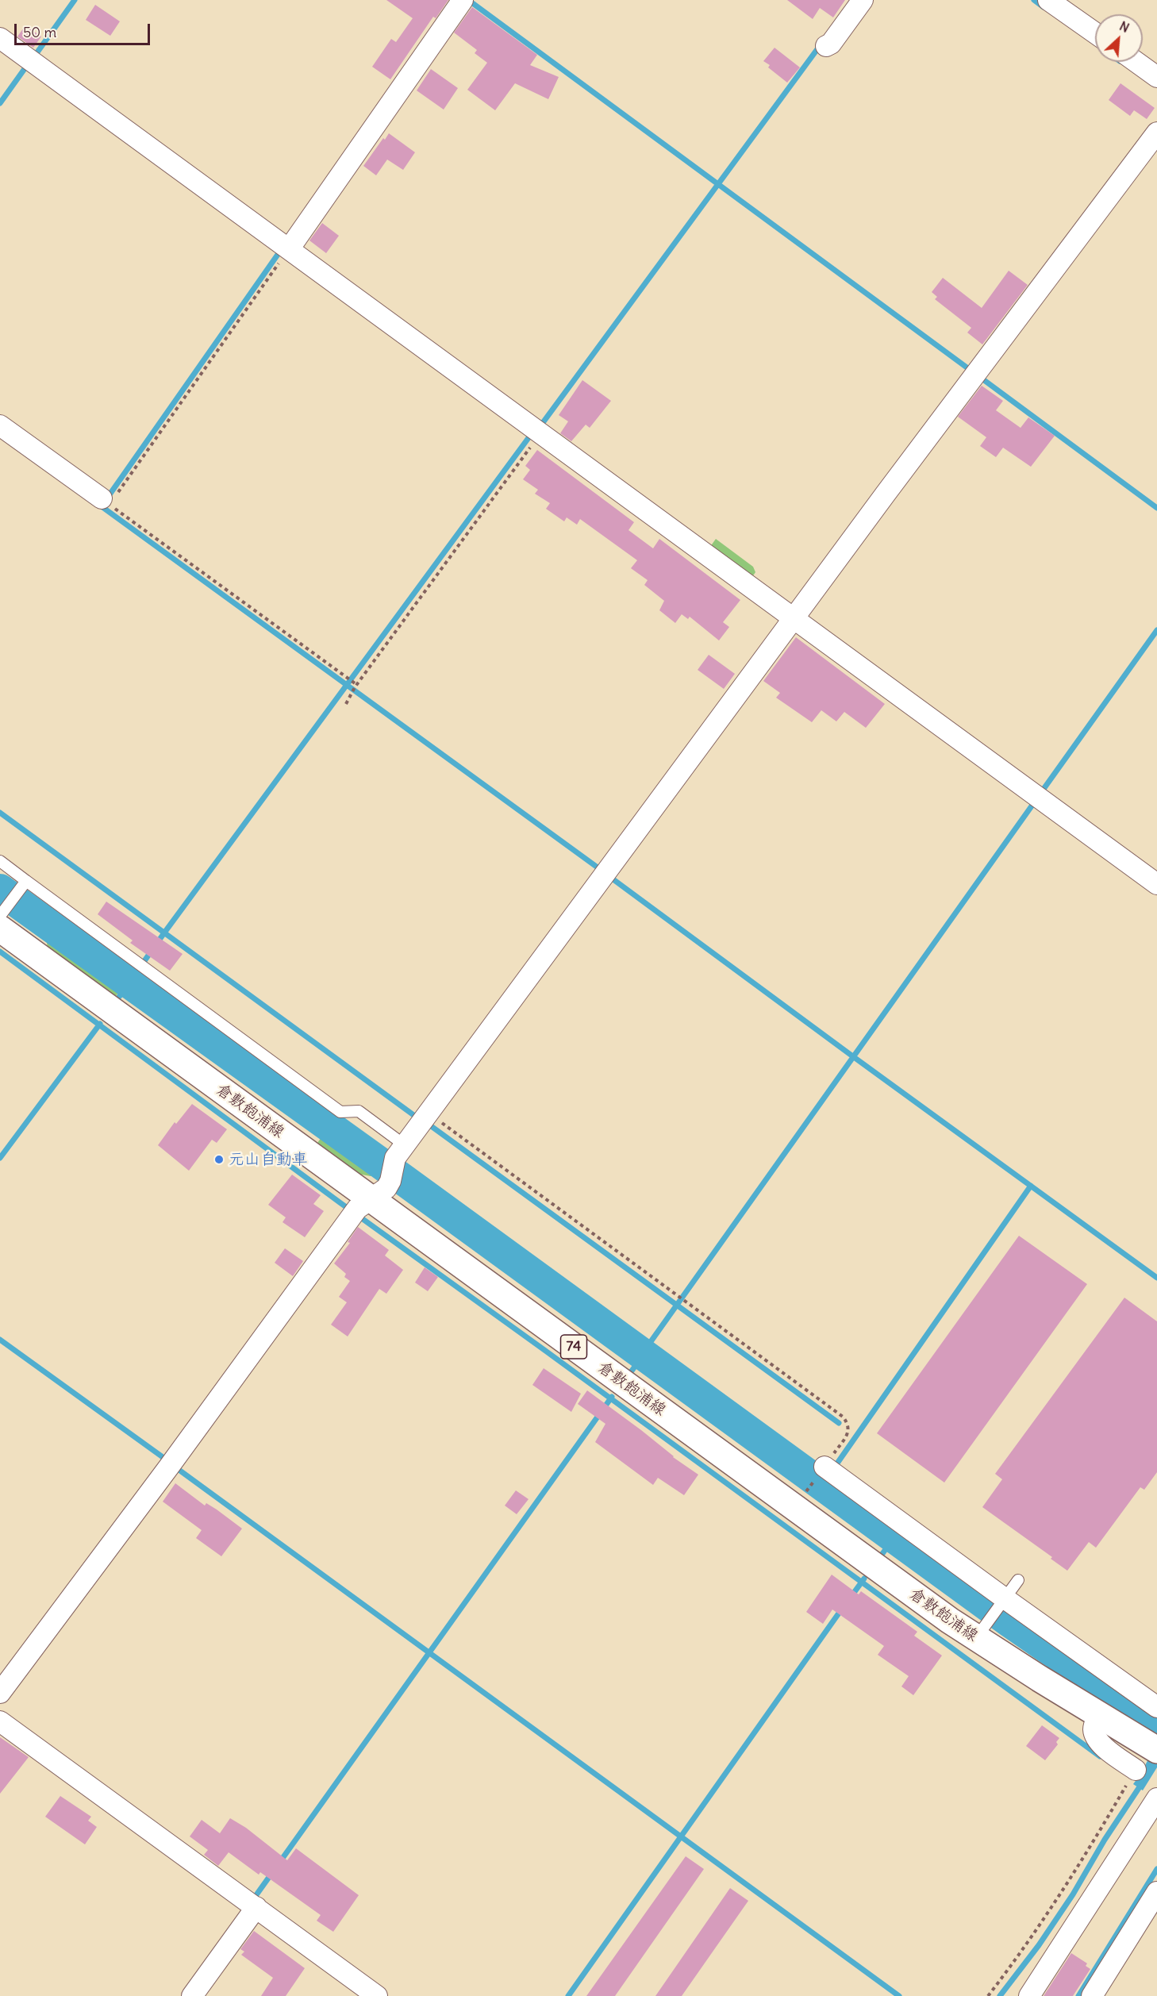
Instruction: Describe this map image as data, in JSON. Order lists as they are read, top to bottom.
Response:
{
  "streets": {
    "main road": ["倉敷飽浦線", "74"]
  },
  "places": ["元山自動車"],
  "scale_bar": "50 m",
  "north": "top right"
}
